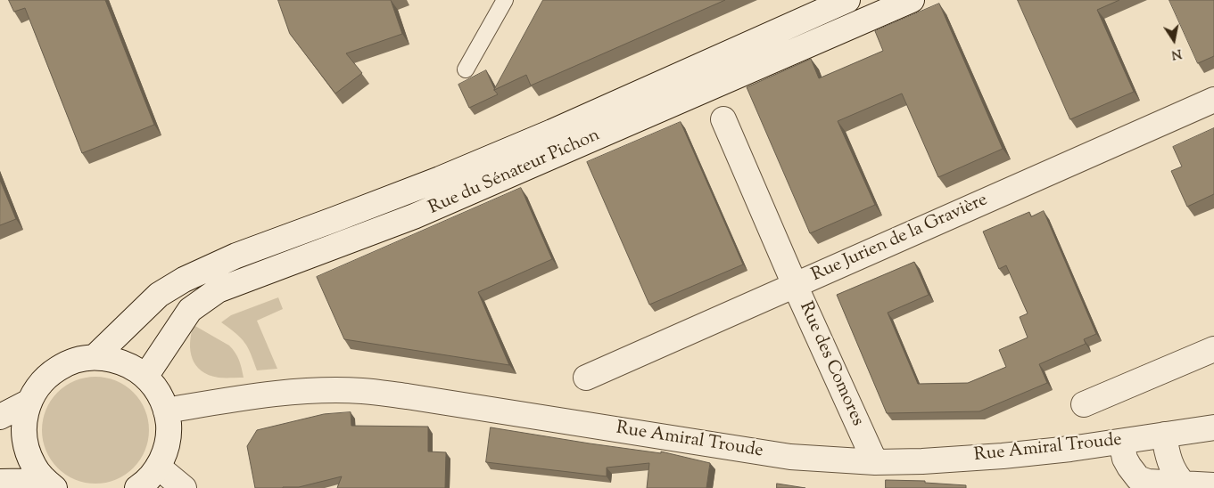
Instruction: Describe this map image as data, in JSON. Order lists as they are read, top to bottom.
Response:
{
  "streets": {
    "street": [
      "Rue du Sénateur Pichon",
      "Rue Jurien de la Gravière",
      "Rue des Comores",
      "Rue Amiral Troude"
    ]
  },
  "crossings": [
    ["Rue Jurien de la Gravière", "Rue des Comores"],
    ["Rue des Comores", "Rue Amiral Troude"]
  ],
  "north": "bottom"
}
